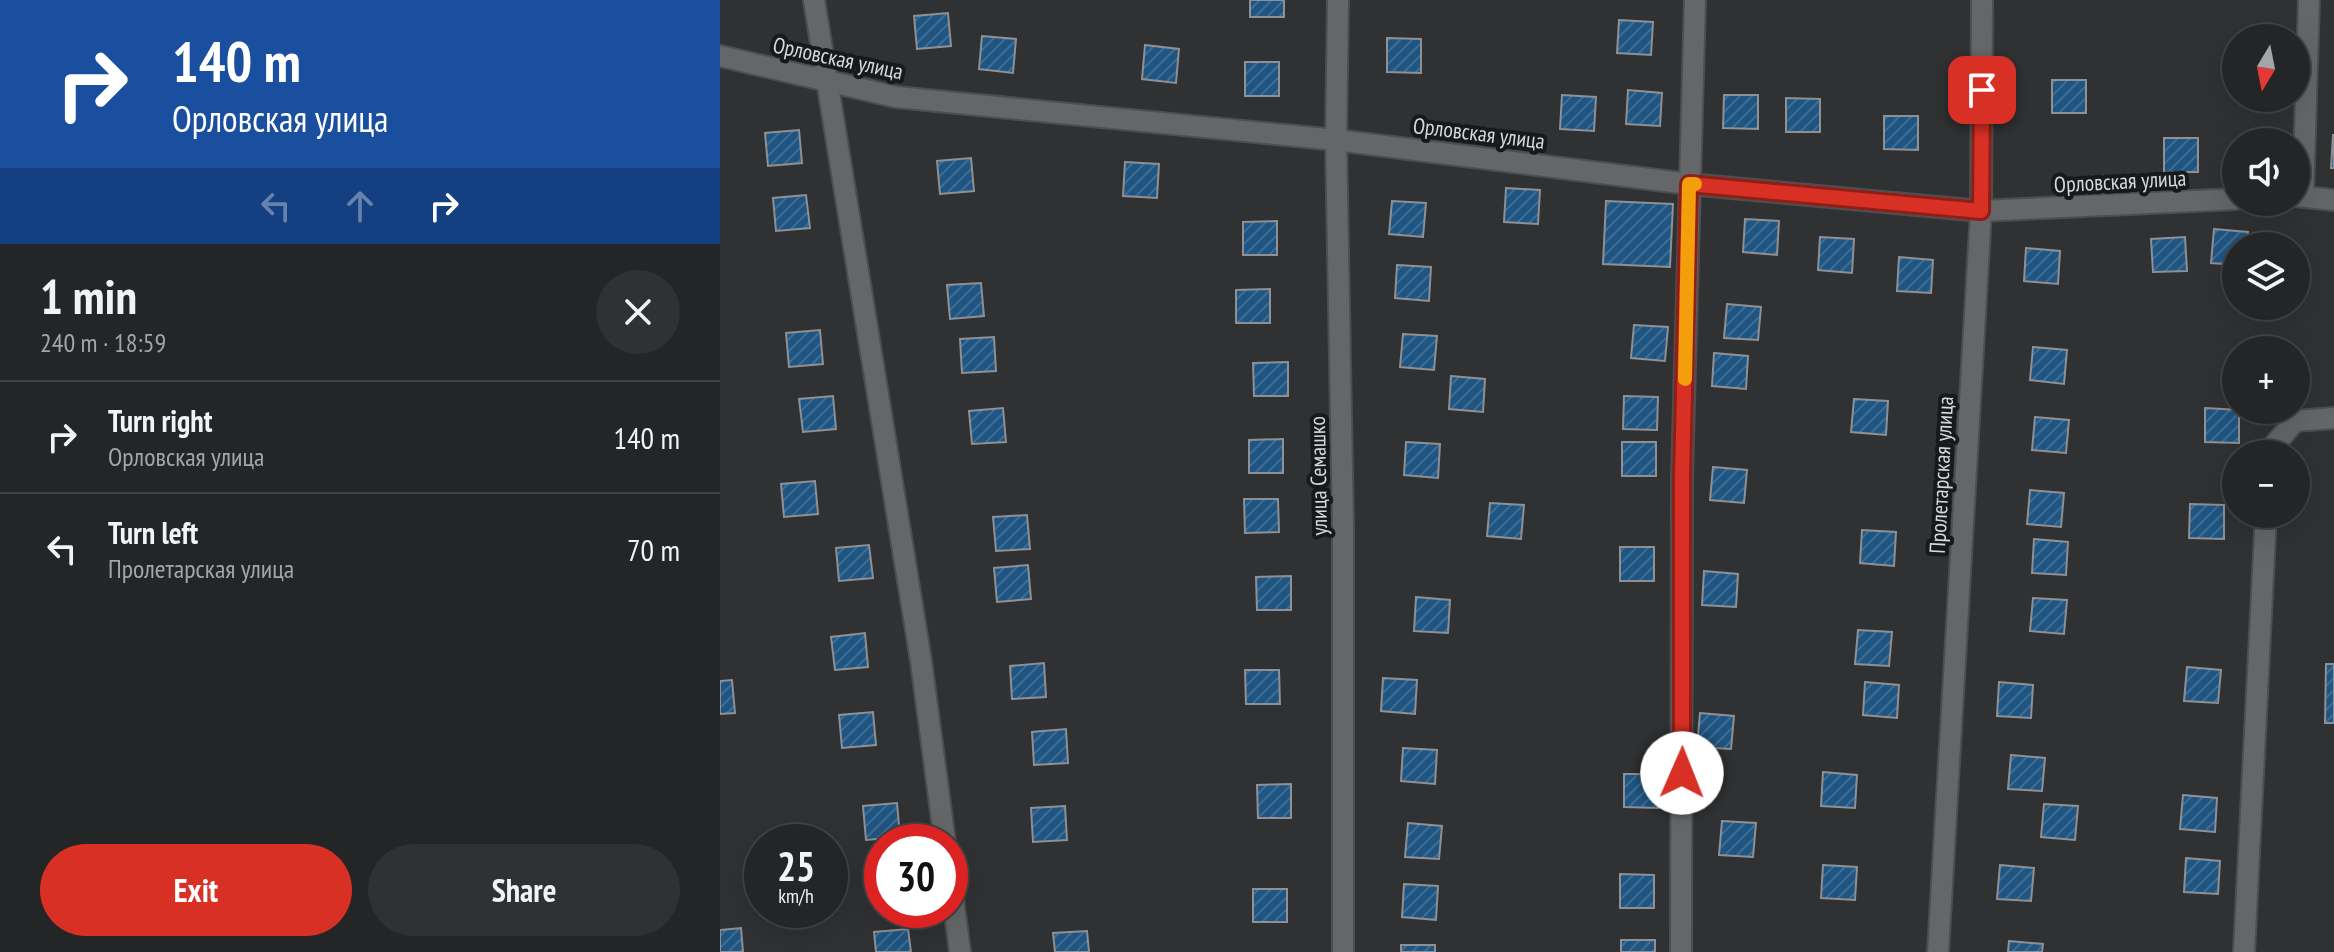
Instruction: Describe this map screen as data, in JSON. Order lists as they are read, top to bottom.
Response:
{
  "streets": {
    "street": ["Орловская улица", "Пролетарская улица", "улица Семашко"]
  },
  "crossings": [
    ["Орловская улица", "Пролетарская улица"],
    ["Орловская улица", "улица Семашко"]
  ],
  "north": "bottom",
  "page": {
    "turn": ["140 m", "Орловская улица"],
    "map_buttons": ["+", "−"],
    "heading": ["1 min", "240 m · 18:59"],
    "list": [
      {
        "name": "Turn right",
        "note": "Орловская улица",
        "value": "140 m"
      },
      {
        "name": "Turn left",
        "note": "Пролетарская улица",
        "value": "70 m"
      }
    ],
    "speed": "25 km/h",
    "limit": "30",
    "buttons": ["Exit", "Share"]
  }
}
